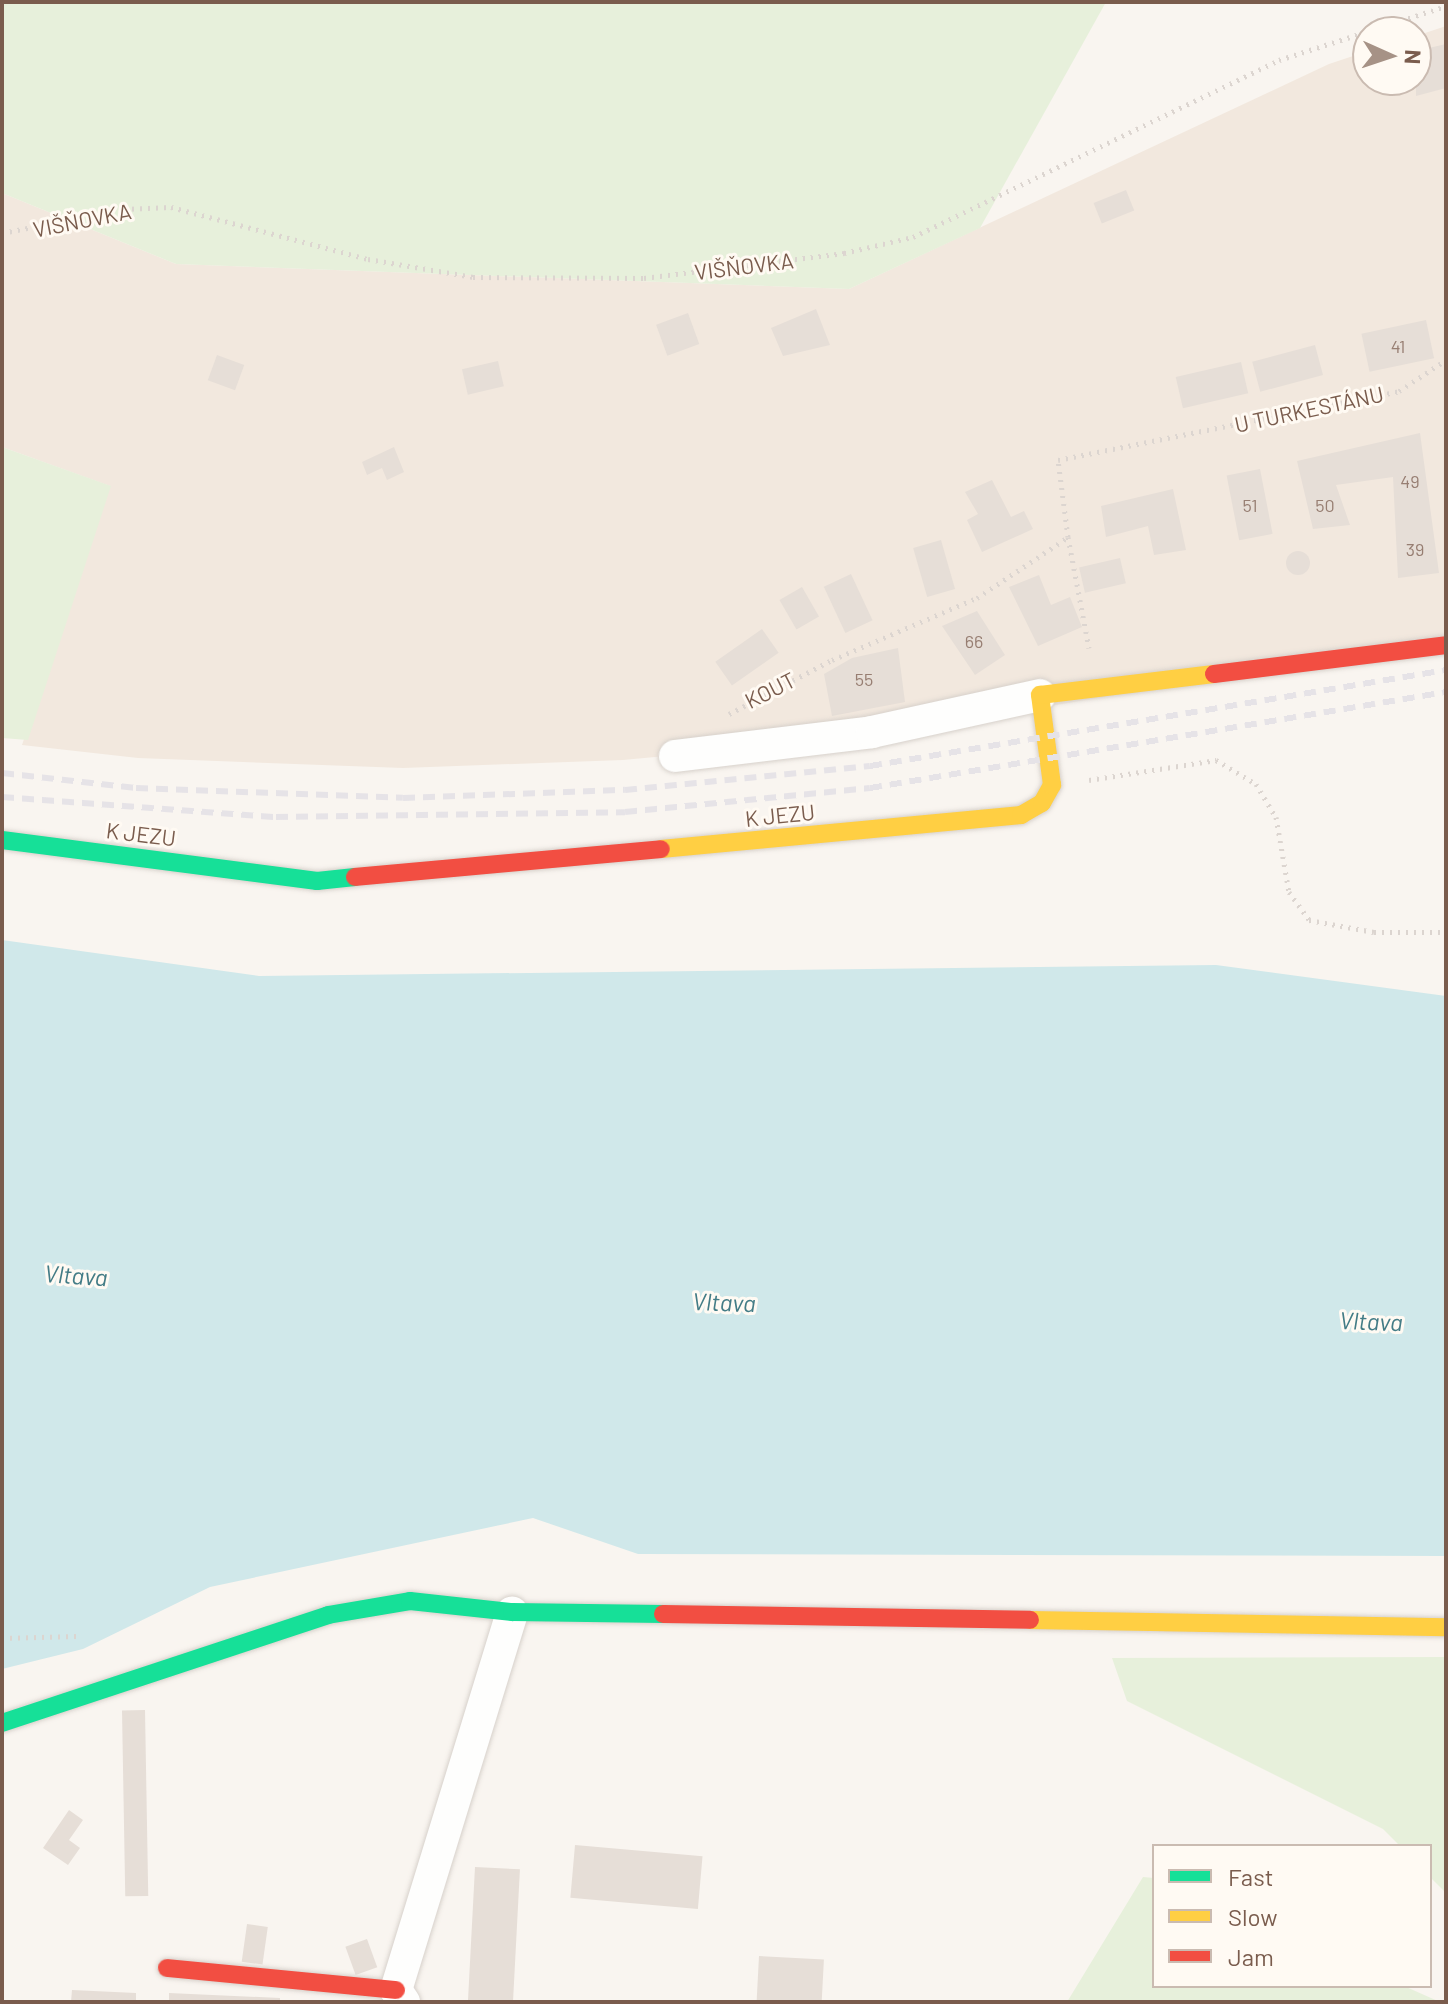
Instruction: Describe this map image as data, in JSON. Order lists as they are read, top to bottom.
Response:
{
  "streets": {
    "street": ["KOUT", "K JEZU"],
    "path": ["VIŠŇOVKA", "U TURKESTÁNU"]
  },
  "crossings": [
    ["U TURKESTÁNU", "KOUT"]
  ],
  "water": ["Vltava"],
  "house_numbers": [
    "41",
    "49",
    "51",
    "50",
    "39",
    "66",
    "55"
  ],
  "legend": ["Fast", "Slow", "Jam"],
  "north": "right"
}
